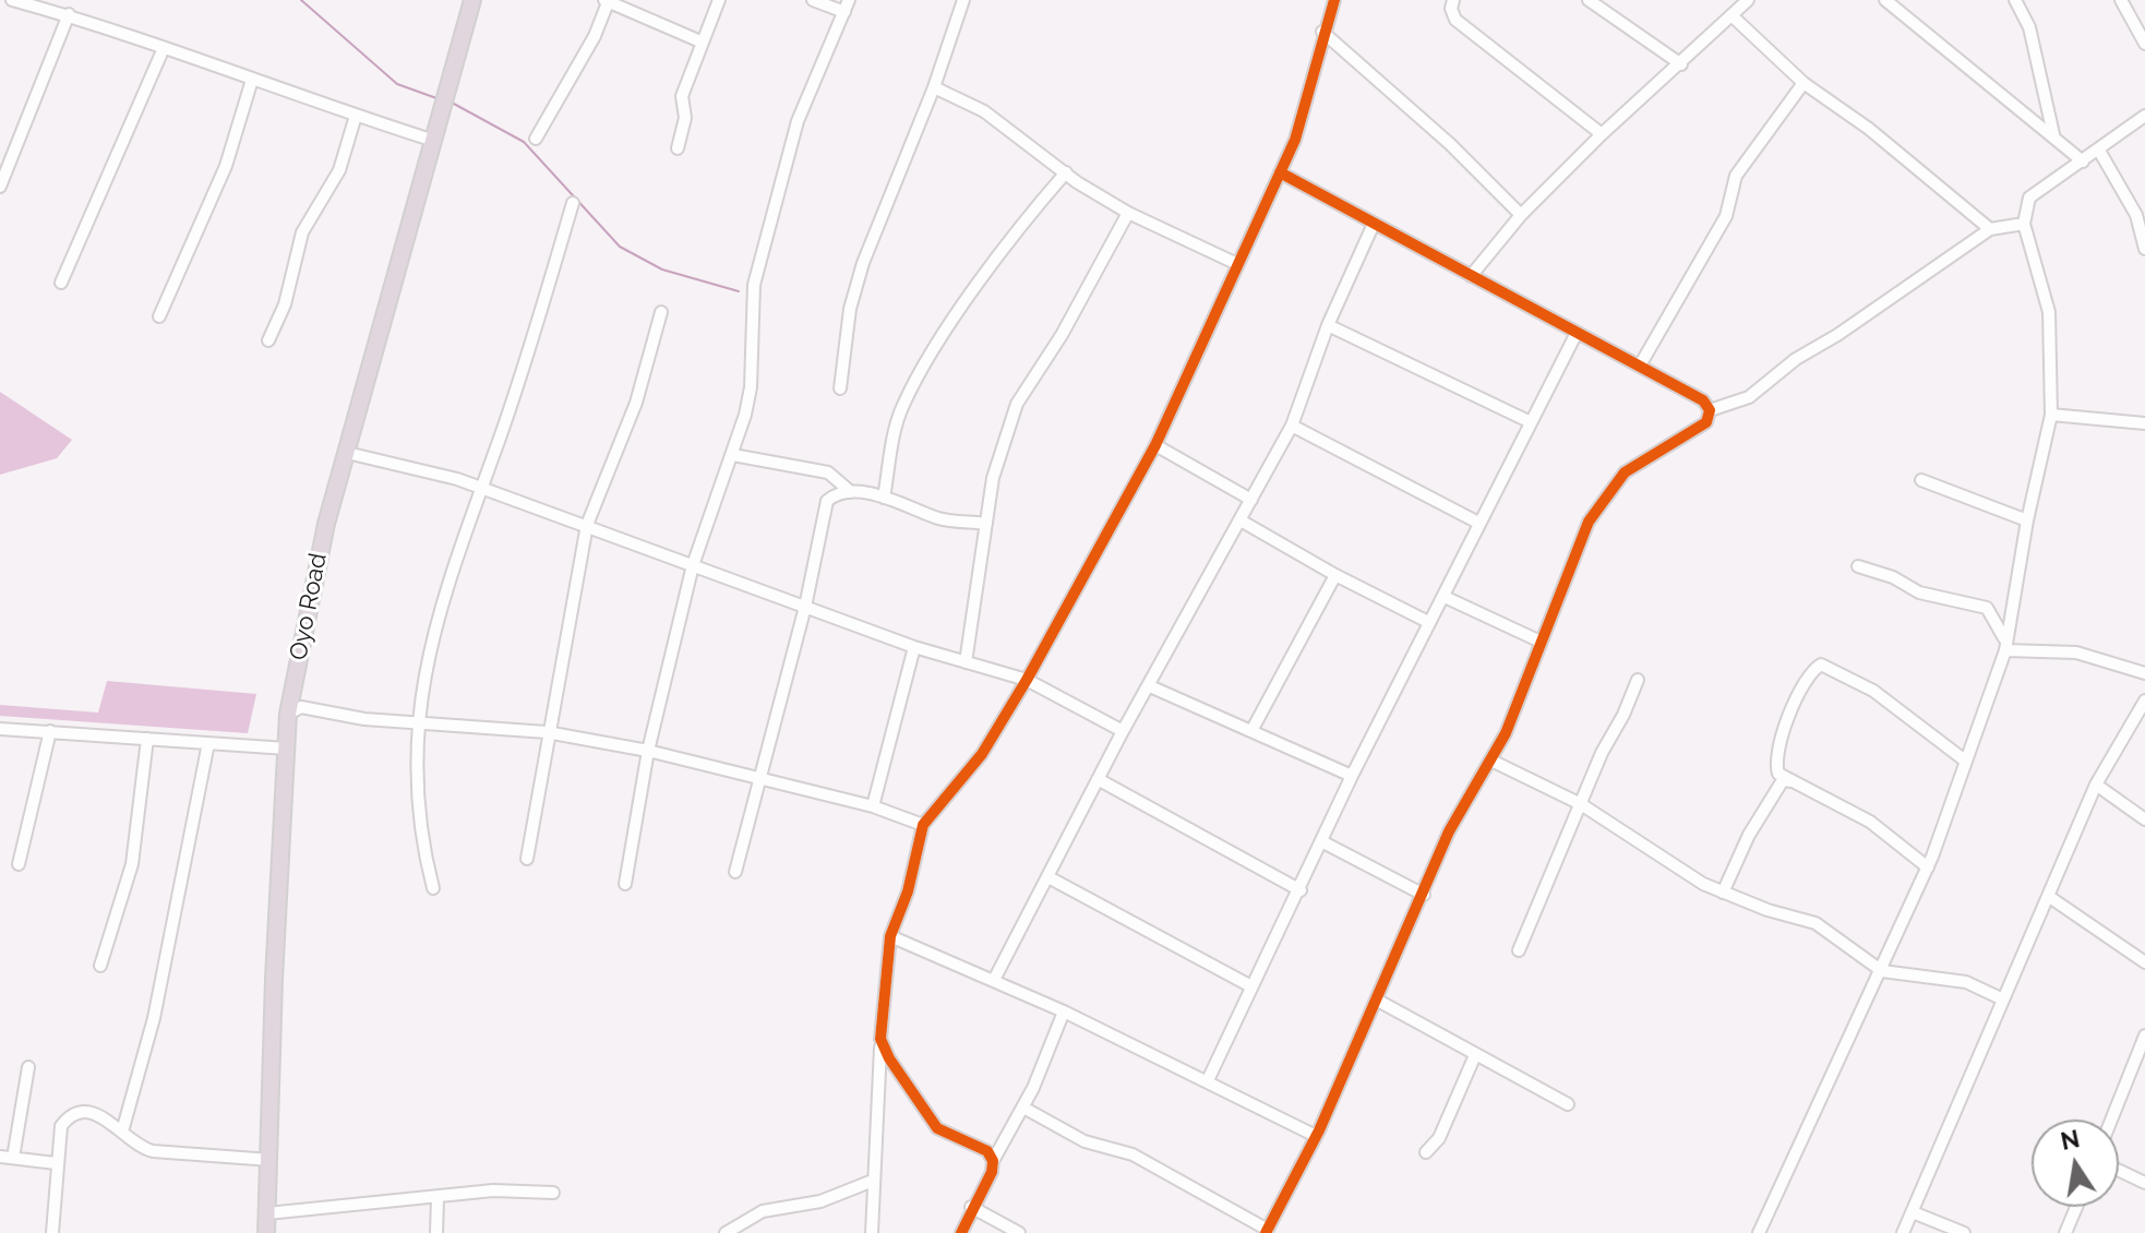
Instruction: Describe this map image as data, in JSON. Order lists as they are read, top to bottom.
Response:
{
  "streets": {
    "highway": ["Oyo Road"]
  },
  "north": "top"
}
